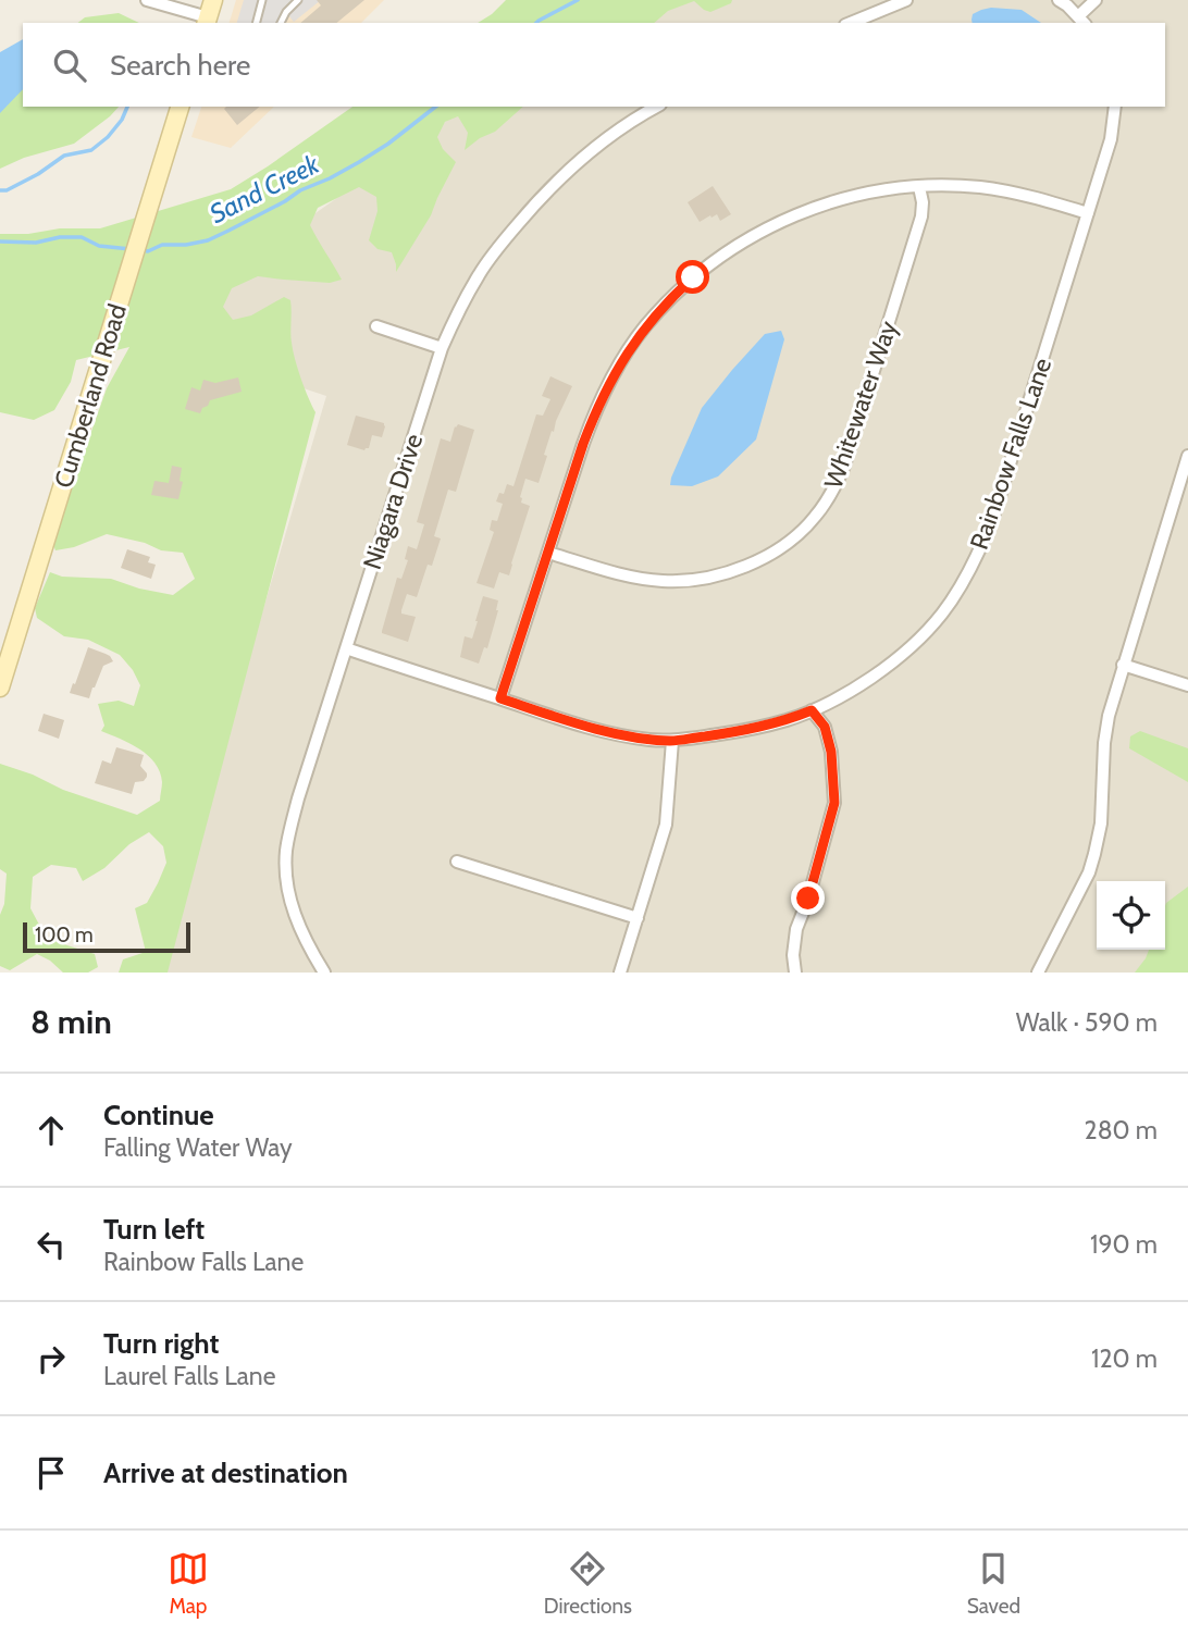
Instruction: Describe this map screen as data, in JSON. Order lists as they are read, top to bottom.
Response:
{
  "streets": {
    "main road": ["Cumberland Road"],
    "street": ["Whitewater Way", "Rainbow Falls Lane", "Niagara Drive"]
  },
  "crossings": [
    ["Rainbow Falls Lane", "Niagara Drive"]
  ],
  "water": ["Sand Creek"],
  "scale_bar": "100 m",
  "page": {
    "search": "Search here",
    "scale": "100 m",
    "heading": ["8 min", "Walk · 590 m"],
    "list": [
      ["Continue", "Falling Water Way", "280 m"],
      ["Turn left", "Rainbow Falls Lane", "190 m"],
      ["Turn right", "Laurel Falls Lane", "120 m"],
      "Arrive at destination"
    ],
    "nav": ["Map", "Directions", "Saved"]
  }
}
